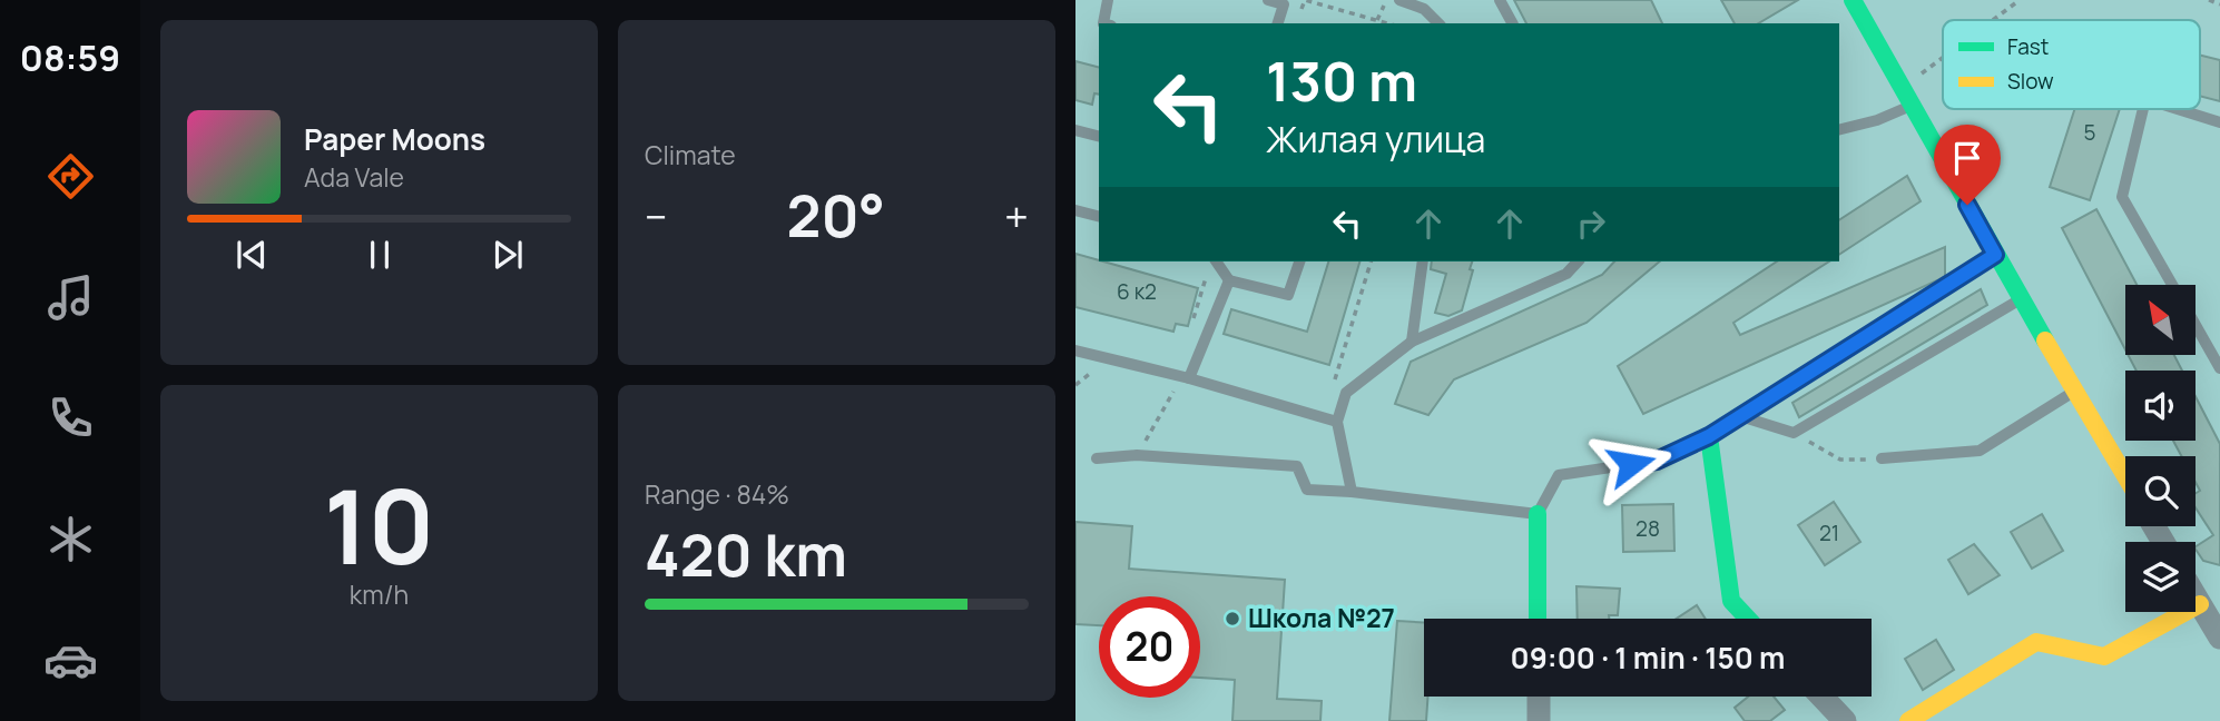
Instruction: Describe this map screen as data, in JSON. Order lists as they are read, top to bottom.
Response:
{
  "places": ["Школа №27"],
  "house_numbers": [
    "5",
    "6 к2",
    "28",
    "21"
  ],
  "legend": ["Fast", "Slow"],
  "north": "top left",
  "page": {
    "tabs": "08:59",
    "tile": [
      "Climate",
      ["10", "km/h"],
      ["Range · 84%", "420 km"]
    ],
    "turn": ["130 m", "Жилая улица"],
    "song": ["Paper Moons", "Ada Vale"],
    "heat": ["−", "20°", "+"],
    "limit": "20",
    "trip": "09:00 · 1 min · 150 m"
  }
}
